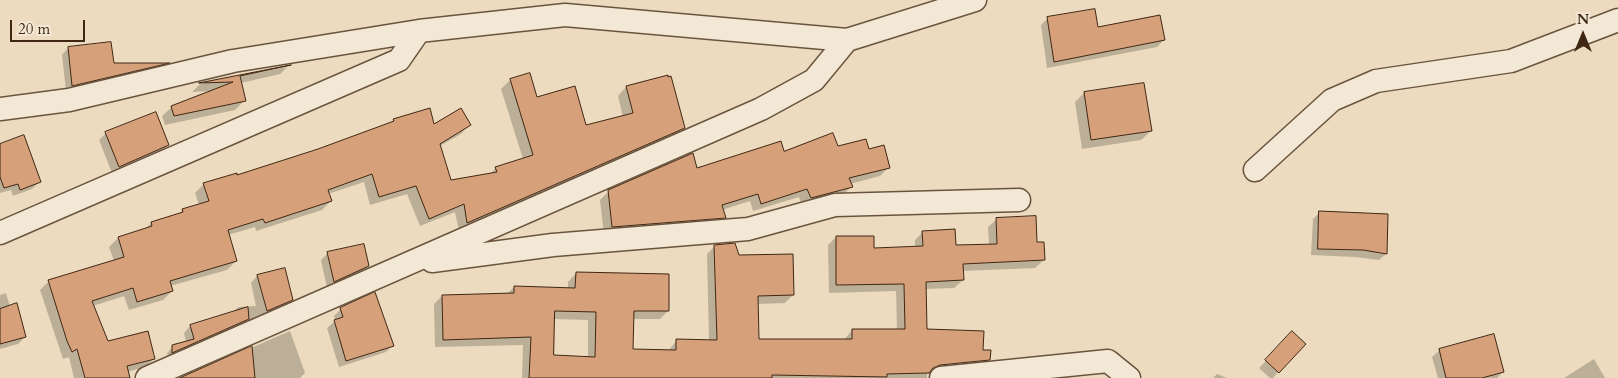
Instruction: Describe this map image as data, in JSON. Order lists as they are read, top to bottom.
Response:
{
  "scale_bar": "20 m",
  "north": "top"
}
